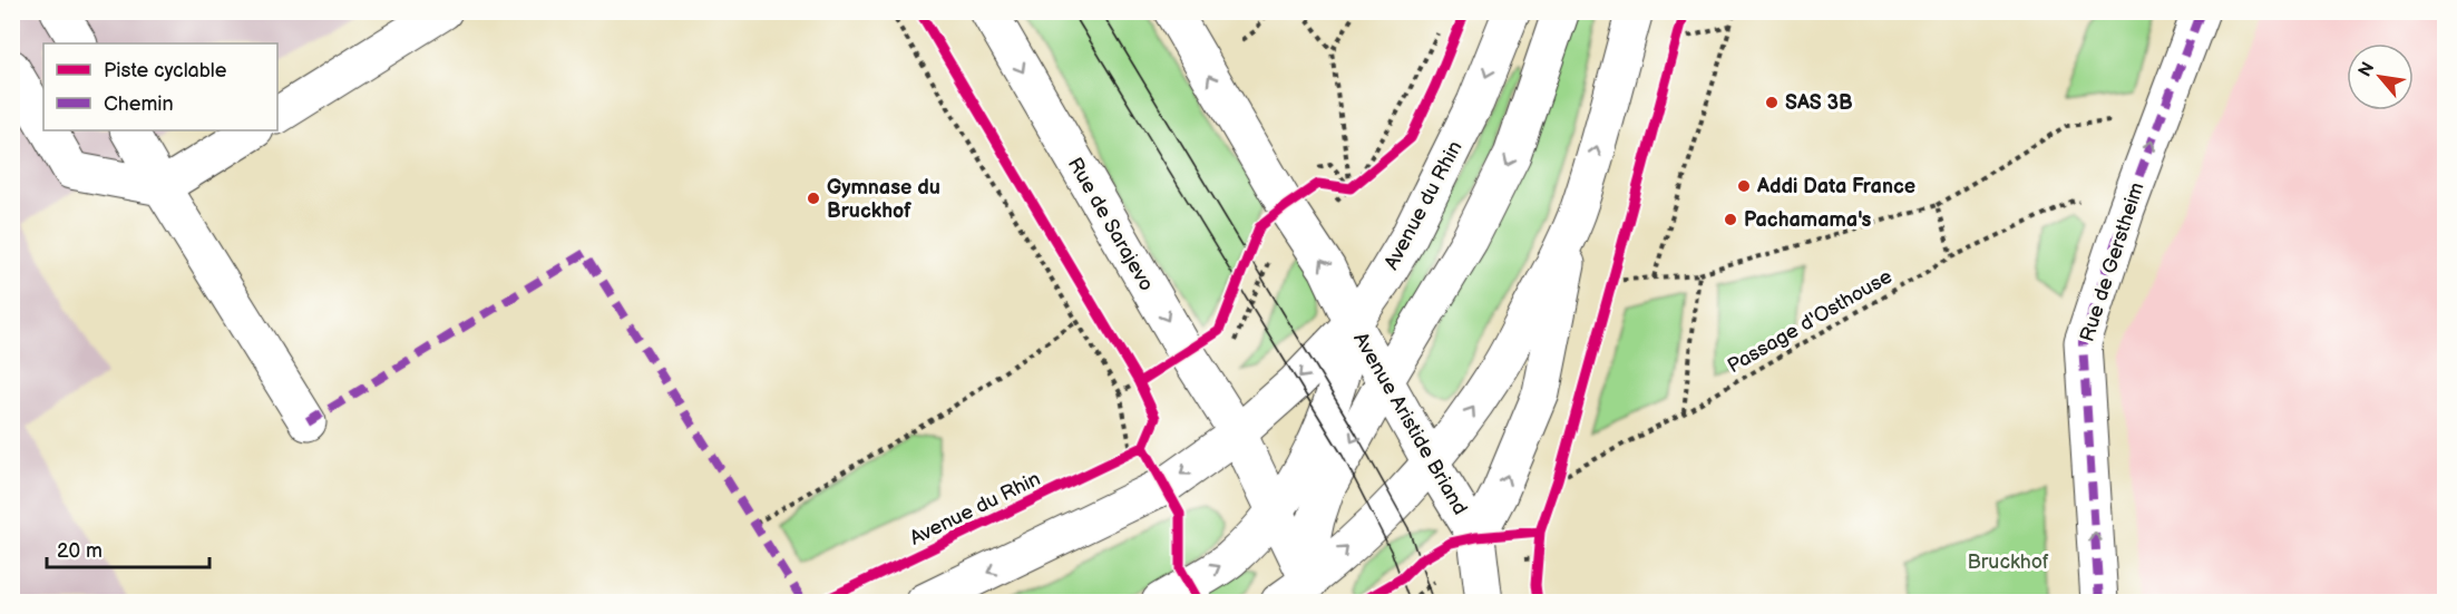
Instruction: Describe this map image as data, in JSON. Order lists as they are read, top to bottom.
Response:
{
  "streets": {
    "main road": [
      "Avenue du Rhin",
      "Rue de Sarajevo",
      "Rue de Gerstheim",
      "Avenue Aristide Briand"
    ],
    "path": ["Passage d'Osthouse"]
  },
  "crossings": [
    ["Avenue du Rhin", "Rue de Sarajevo"],
    ["Avenue du Rhin", "Avenue Aristide Briand"],
    ["Rue de Gerstheim", "Passage d'Osthouse"]
  ],
  "one_way": ["Rue de Gerstheim"],
  "parks": ["Bruckhof"],
  "places": [
    "SAS 3B",
    "Addi Data France",
    "Gymnase du Bruckhof",
    "Pachamama's"
  ],
  "legend": ["Piste cyclable", "Chemin"],
  "scale_bar": "20 m",
  "north": "top left"
}
